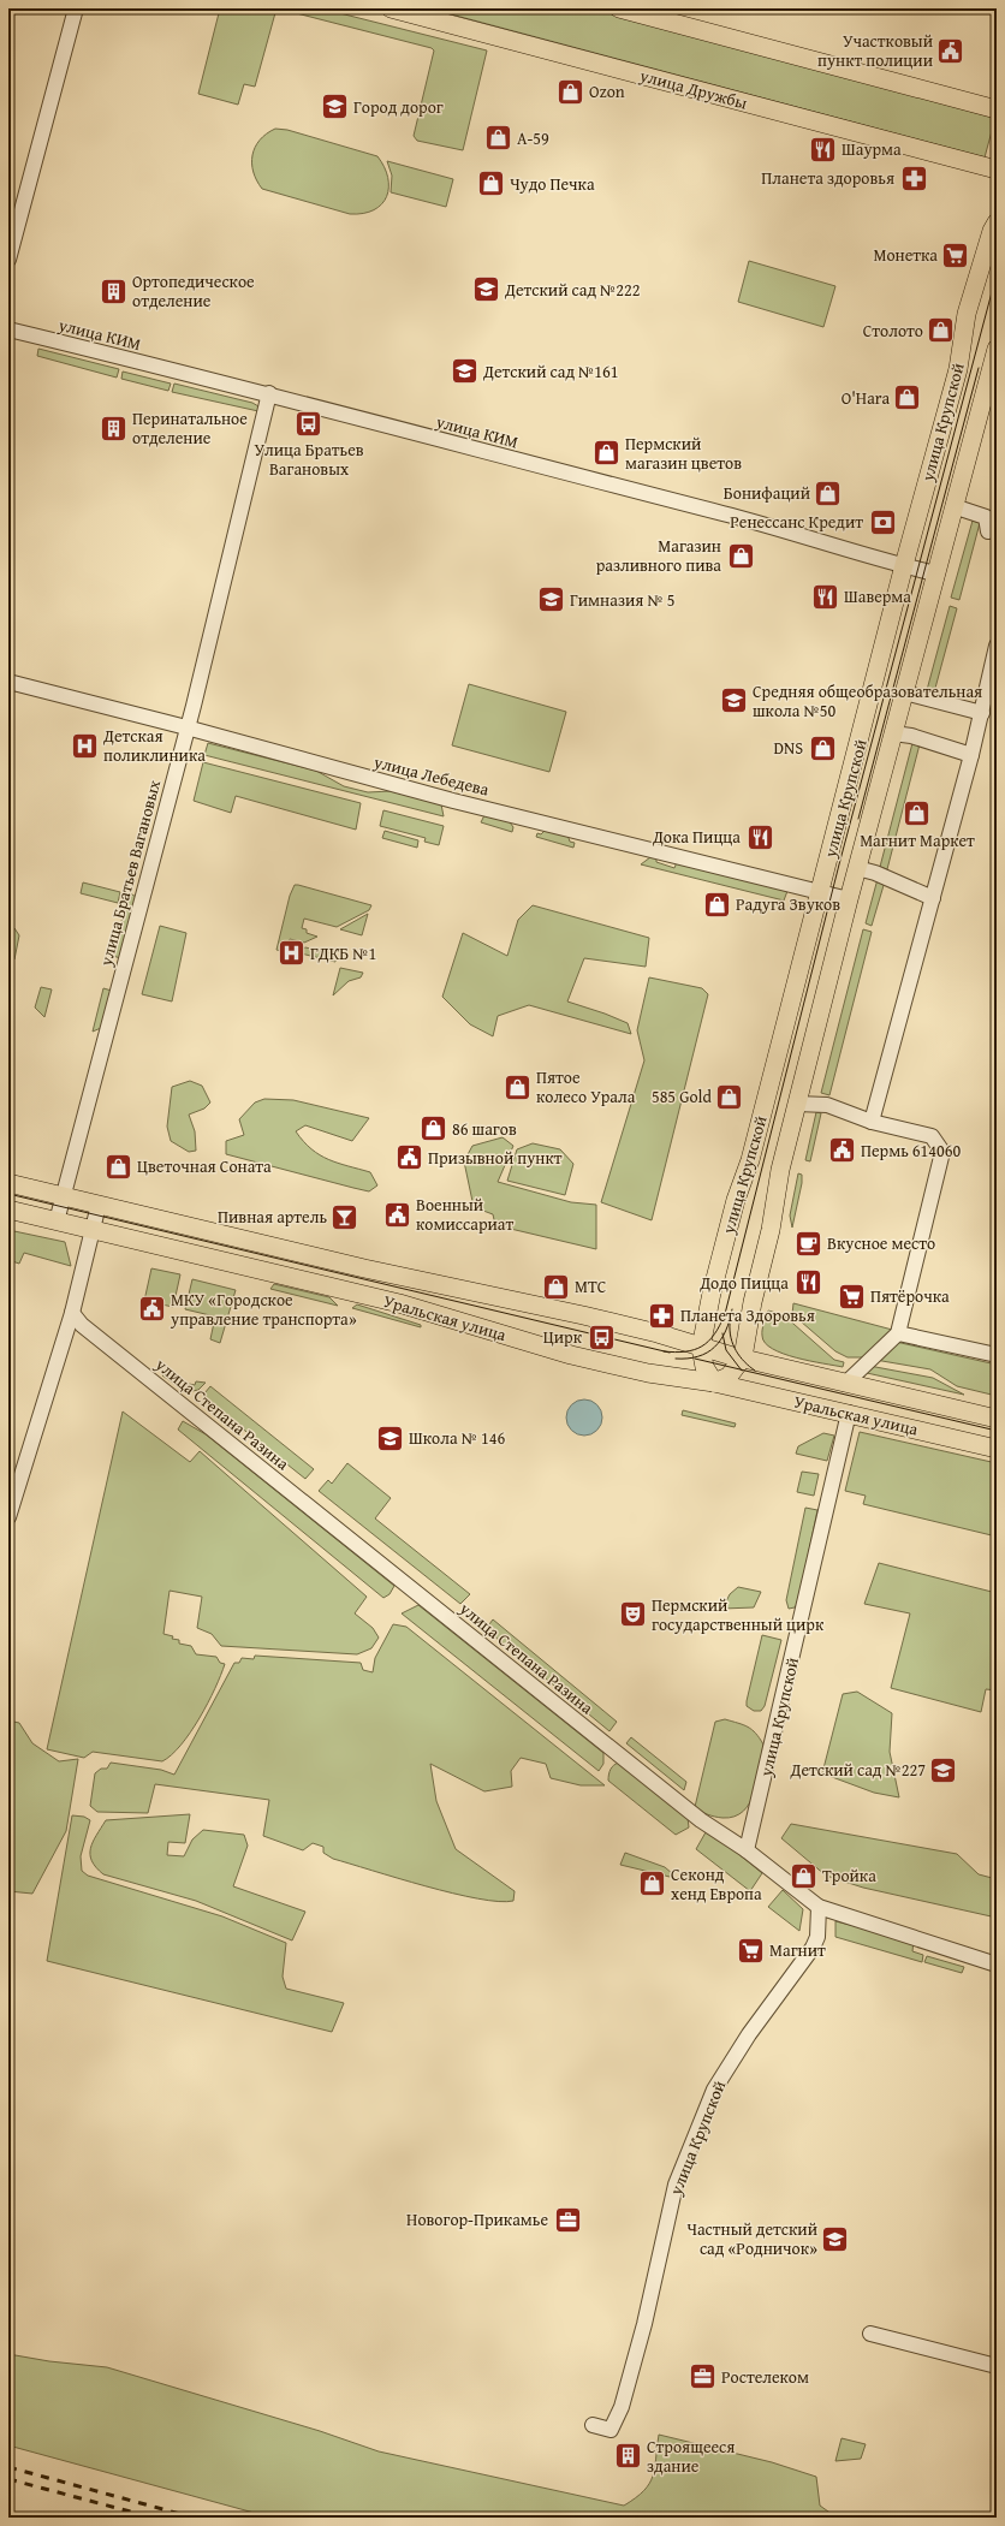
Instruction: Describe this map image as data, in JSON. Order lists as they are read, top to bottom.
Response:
{
  "streets": {
    "main road": ["улица Дружбы", "улица Крупской", "Уральская улица"],
    "street": [
      "улица КИМ",
      "улица Лебедева",
      "улица Братьев Вагановых",
      "улица Степана Разина"
    ]
  },
  "crossings": [
    ["улица КИМ", "улица Крупской"],
    ["улица КИМ", "улица Братьев Вагановых"],
    ["улица Крупской", "улица Лебедева"],
    ["улица Крупской", "Уральская улица"],
    ["улица Крупской", "улица Степана Разина"],
    ["улица Лебедева", "улица Братьев Вагановых"],
    ["улица Братьев Вагановых", "Уральская улица"]
  ],
  "places": {
    "public building": [
      "Участковый пункт полиции",
      "Пермь 614060",
      "Призывной пункт",
      "Военный комиссариат",
      "МКУ «Городское управление транспорта»"
    ],
    "shop": [
      "Ozon",
      "А-59",
      "Чудо Печка",
      "Столото",
      "O'Hara",
      "Пермский магазин цветов",
      "Бонифаций",
      "Магазин разливного пива",
      "DNS",
      "Магнит Маркет",
      "Радуга Звуков",
      "Пятое колесо Урала",
      "585 Gold",
      "86 шагов",
      "Цветочная Соната",
      "МТС",
      "Тройка",
      "Секонд хенд Европа"
    ],
    "school or university": [
      "Город дорог",
      "Детский сад №222",
      "Детский сад №161",
      "Гимназия № 5",
      "Средняя общеобразовательная школа №50",
      "Школа № 146",
      "Детский сад №227",
      "Частный детский сад «Родничок»"
    ],
    "restaurant": [
      "Шаурма",
      "Шаверма",
      "Дока Пицца",
      "Додо Пицца"
    ],
    "pharmacy": ["Планета здоровья", "Планета Здоровья"],
    "supermarket": ["Монетка", "Пятёрочка", "Магнит"],
    "building": ["Ортопедическое отделение", "Перинатальное отделение", "Строящееся здание"],
    "bus stop": ["Улица Братьев Вагановых", "Цирк"],
    "bank": ["Ренессанс Кредит"],
    "hospital": ["Детская поликлиника", "ГДКБ №1"],
    "bar": ["Пивная артель"],
    "cafe": ["Вкусное место"],
    "theatre": ["Пермский государственный цирк"],
    "office": ["Новогор-Прикамье", "Ростелеком"]
  }
}
